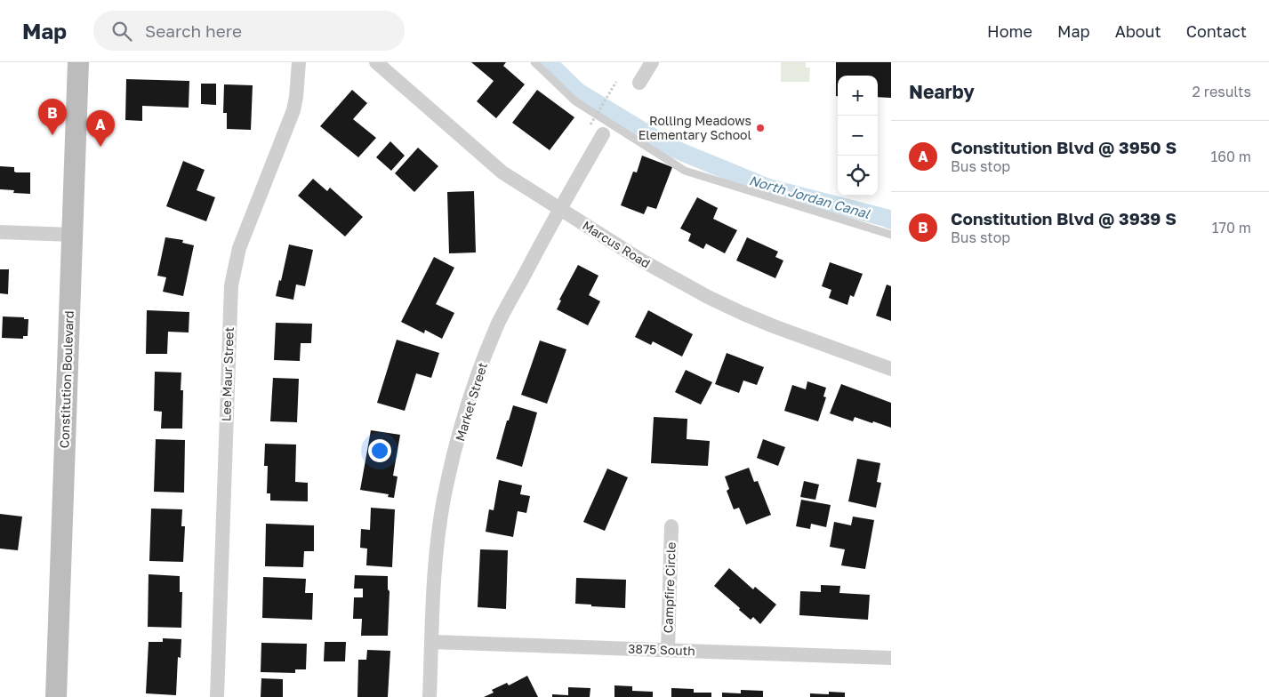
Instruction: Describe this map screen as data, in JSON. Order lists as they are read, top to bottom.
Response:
{
  "streets": {
    "main road": ["Constitution Boulevard"],
    "street": [
      "Marcus Road",
      "Lee Maur Street",
      "Market Street",
      "Campfire Circle",
      "3875 South"
    ]
  },
  "crossings": [
    ["Marcus Road", "Market Street"],
    ["Market Street", "3875 South"],
    ["Campfire Circle", "3875 South"]
  ],
  "water": ["North Jordan Canal"],
  "places": ["Rolling Meadows Elementary School"],
  "page": {
    "header": "Map",
    "search": "Search here",
    "nav": [
      "Home",
      "Map",
      "About",
      "Contact"
    ],
    "heading": ["Nearby", "2 results"],
    "map_buttons": ["+", "−"],
    "pins": ["B", "A"],
    "list": [
      {
        "mark": "A",
        "name": "Constitution Blvd @ 3950 S",
        "note": "Bus stop",
        "value": "160 m"
      },
      {
        "mark": "B",
        "name": "Constitution Blvd @ 3939 S",
        "note": "Bus stop",
        "value": "170 m"
      }
    ]
  }
}
